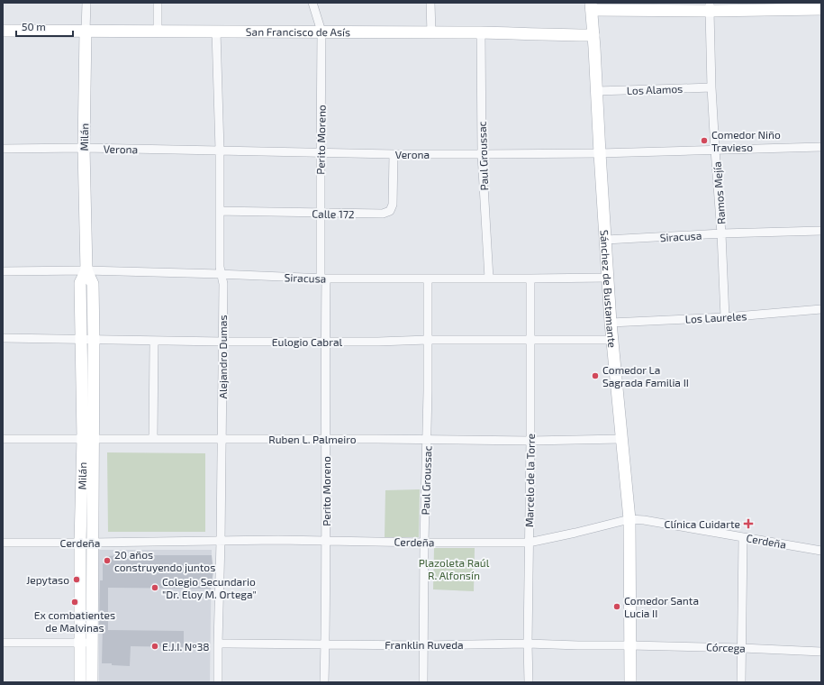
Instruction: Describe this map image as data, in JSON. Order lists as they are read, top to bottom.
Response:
{
  "streets": {
    "street": [
      "San Francisco de Asís",
      "Los Alamos",
      "Milán",
      "Perito Moreno",
      "Verona",
      "Paul Groussac",
      "Ramos Mejía",
      "Calle 172",
      "Siracusa",
      "Sánchez de Bustamante",
      "Los Laureles",
      "Eulogio Cabral",
      "Alejandro Dumas",
      "Ruben L. Palmeiro",
      "Marcelo de la Torre",
      "Cerdeña",
      "Franklin Ruveda",
      "Córcega"
    ]
  },
  "crossings": [
    ["San Francisco de Asís", "Milán"],
    ["San Francisco de Asís", "Perito Moreno"],
    ["San Francisco de Asís", "Paul Groussac"],
    ["San Francisco de Asís", "Sánchez de Bustamante"],
    ["San Francisco de Asís", "Alejandro Dumas"],
    ["Los Alamos", "Ramos Mejía"],
    ["Los Alamos", "Sánchez de Bustamante"],
    ["Milán", "Verona"],
    ["Milán", "Siracusa"],
    ["Milán", "Eulogio Cabral"],
    ["Milán", "Ruben L. Palmeiro"],
    ["Milán", "Cerdeña"],
    ["Perito Moreno", "Verona"],
    ["Perito Moreno", "Calle 172"],
    ["Perito Moreno", "Siracusa"],
    ["Perito Moreno", "Eulogio Cabral"],
    ["Perito Moreno", "Ruben L. Palmeiro"],
    ["Perito Moreno", "Cerdeña"],
    ["Perito Moreno", "Franklin Ruveda"],
    ["Verona", "Paul Groussac"],
    ["Verona", "Ramos Mejía"],
    ["Verona", "Calle 172"],
    ["Verona", "Sánchez de Bustamante"],
    ["Verona", "Alejandro Dumas"],
    ["Paul Groussac", "Siracusa"],
    ["Paul Groussac", "Eulogio Cabral"],
    ["Paul Groussac", "Ruben L. Palmeiro"],
    ["Paul Groussac", "Cerdeña"],
    ["Paul Groussac", "Franklin Ruveda"],
    ["Ramos Mejía", "Siracusa"],
    ["Ramos Mejía", "Los Laureles"],
    ["Calle 172", "Alejandro Dumas"],
    ["Siracusa", "Sánchez de Bustamante"],
    ["Siracusa", "Alejandro Dumas"],
    ["Siracusa", "Marcelo de la Torre"],
    ["Sánchez de Bustamante", "Los Laureles"],
    ["Sánchez de Bustamante", "Eulogio Cabral"],
    ["Sánchez de Bustamante", "Ruben L. Palmeiro"],
    ["Sánchez de Bustamante", "Cerdeña"],
    ["Sánchez de Bustamante", "Franklin Ruveda"],
    ["Sánchez de Bustamante", "Córcega"],
    ["Eulogio Cabral", "Alejandro Dumas"],
    ["Eulogio Cabral", "Marcelo de la Torre"],
    ["Alejandro Dumas", "Ruben L. Palmeiro"],
    ["Alejandro Dumas", "Cerdeña"],
    ["Alejandro Dumas", "Franklin Ruveda"],
    ["Ruben L. Palmeiro", "Marcelo de la Torre"],
    ["Marcelo de la Torre", "Cerdeña"],
    ["Marcelo de la Torre", "Franklin Ruveda"],
    ["Franklin Ruveda", "Córcega"]
  ],
  "parks": ["Plazoleta Raúl R. Alfonsín"],
  "places": {
    "other": [
      "Comedor Niño Travieso",
      "Comedor La Sagrada Familia II",
      "20 años construyendo juntos",
      "Jepytaso",
      "Colegio Secundario \"Dr. Eloy M. Ortega\"",
      "Ex combatientes de Malvinas",
      "Comedor Santa Lucia II",
      "E.J.I. Nº38"
    ],
    "health": ["Clínica Cuidarte"]
  },
  "scale_bar": "50 m"
}
